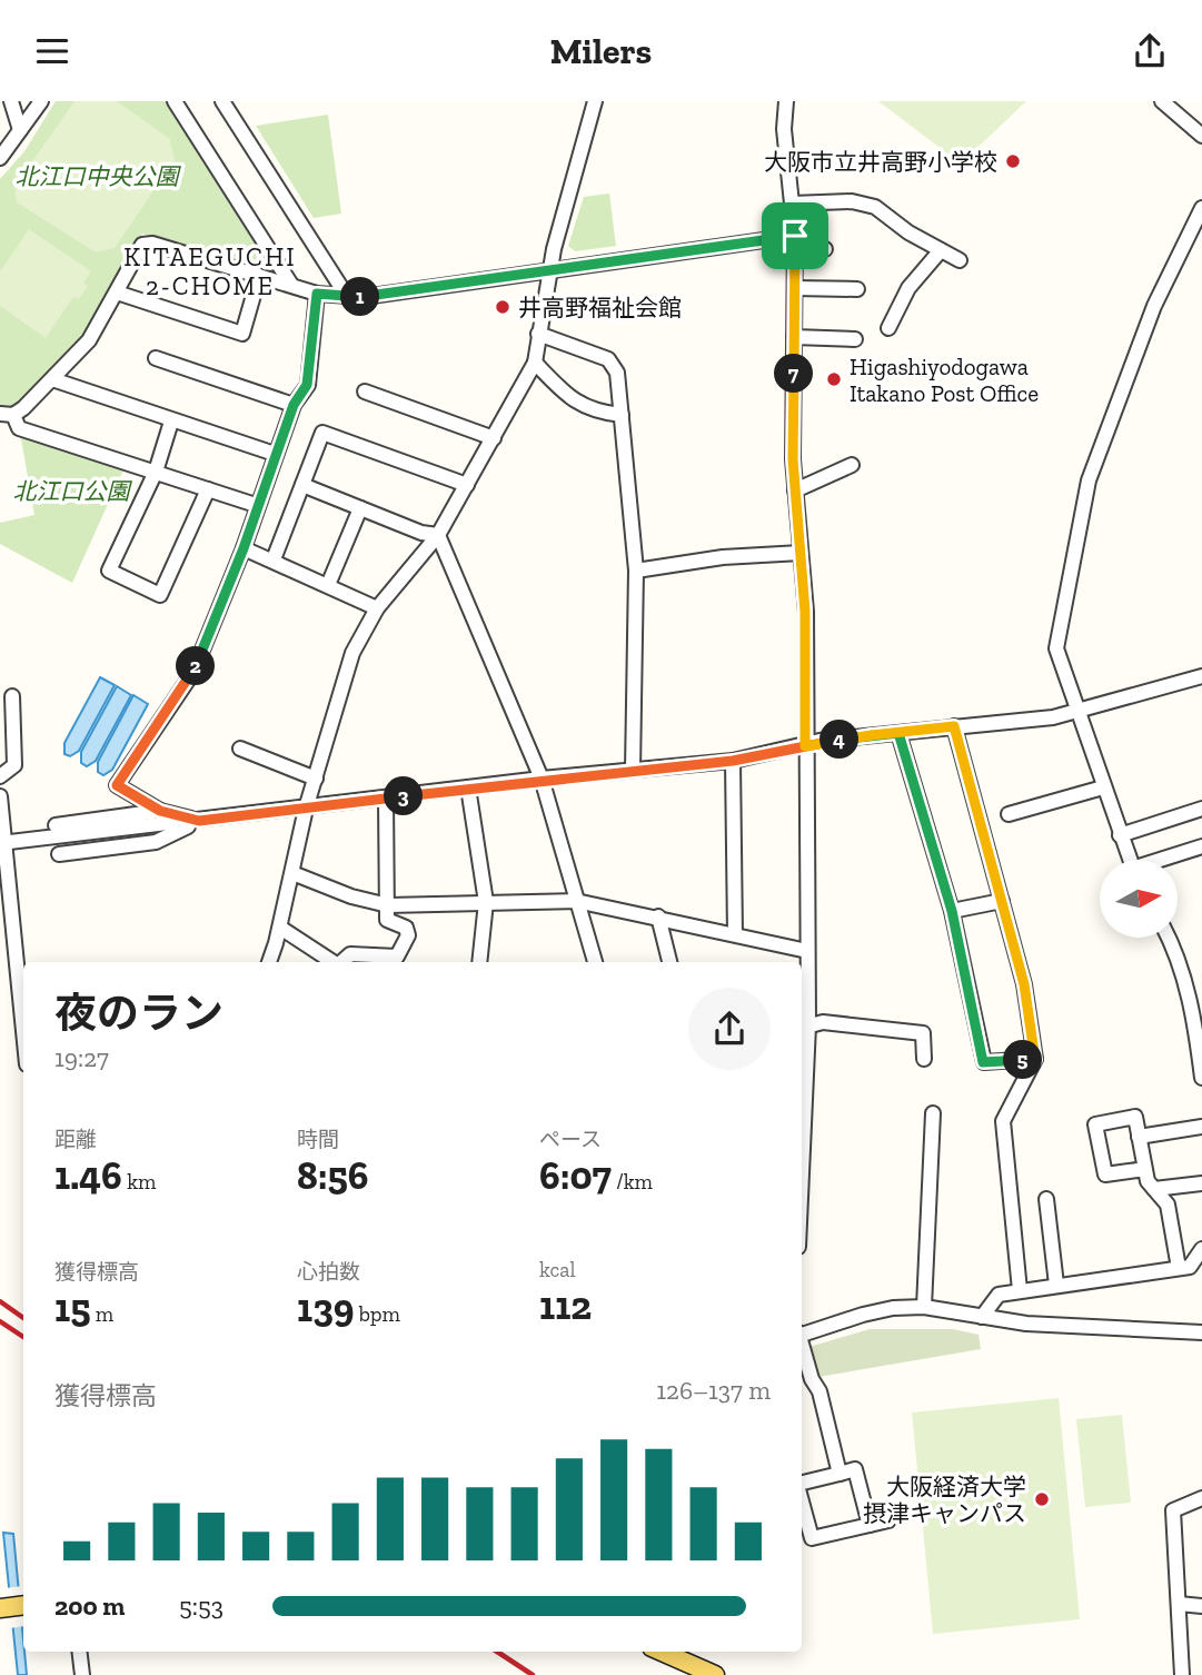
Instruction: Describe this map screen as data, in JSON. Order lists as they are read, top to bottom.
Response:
{
  "districts": ["KITAEGUCHI 2-CHOME"],
  "parks": ["北江口中央公園", "北江口公園"],
  "places": [
    "大阪市立井高野小学校",
    "井高野福祉会館",
    "Higashiyodogawa Itakano Post Office",
    "大阪経済大学 摂津キャンパス"
  ],
  "north": "right",
  "page": {
    "header": "Milers",
    "pins": [
      "1",
      "7",
      "2",
      "4",
      "3",
      "5"
    ],
    "heading": ["夜のラン", "19:27"],
    "stats": [
      ["距離", "1.46 km"],
      ["時間", "8:56"],
      ["ペース", "6:07 /km"],
      ["獲得標高", "15 m"],
      ["心拍数", "139 bpm"],
      ["kcal", "112"]
    ],
    "chart": ["獲得標高", "126–137 m"],
    "list": [
      {
        "name": "200 m",
        "note": "5:53"
      }
    ]
  }
}
